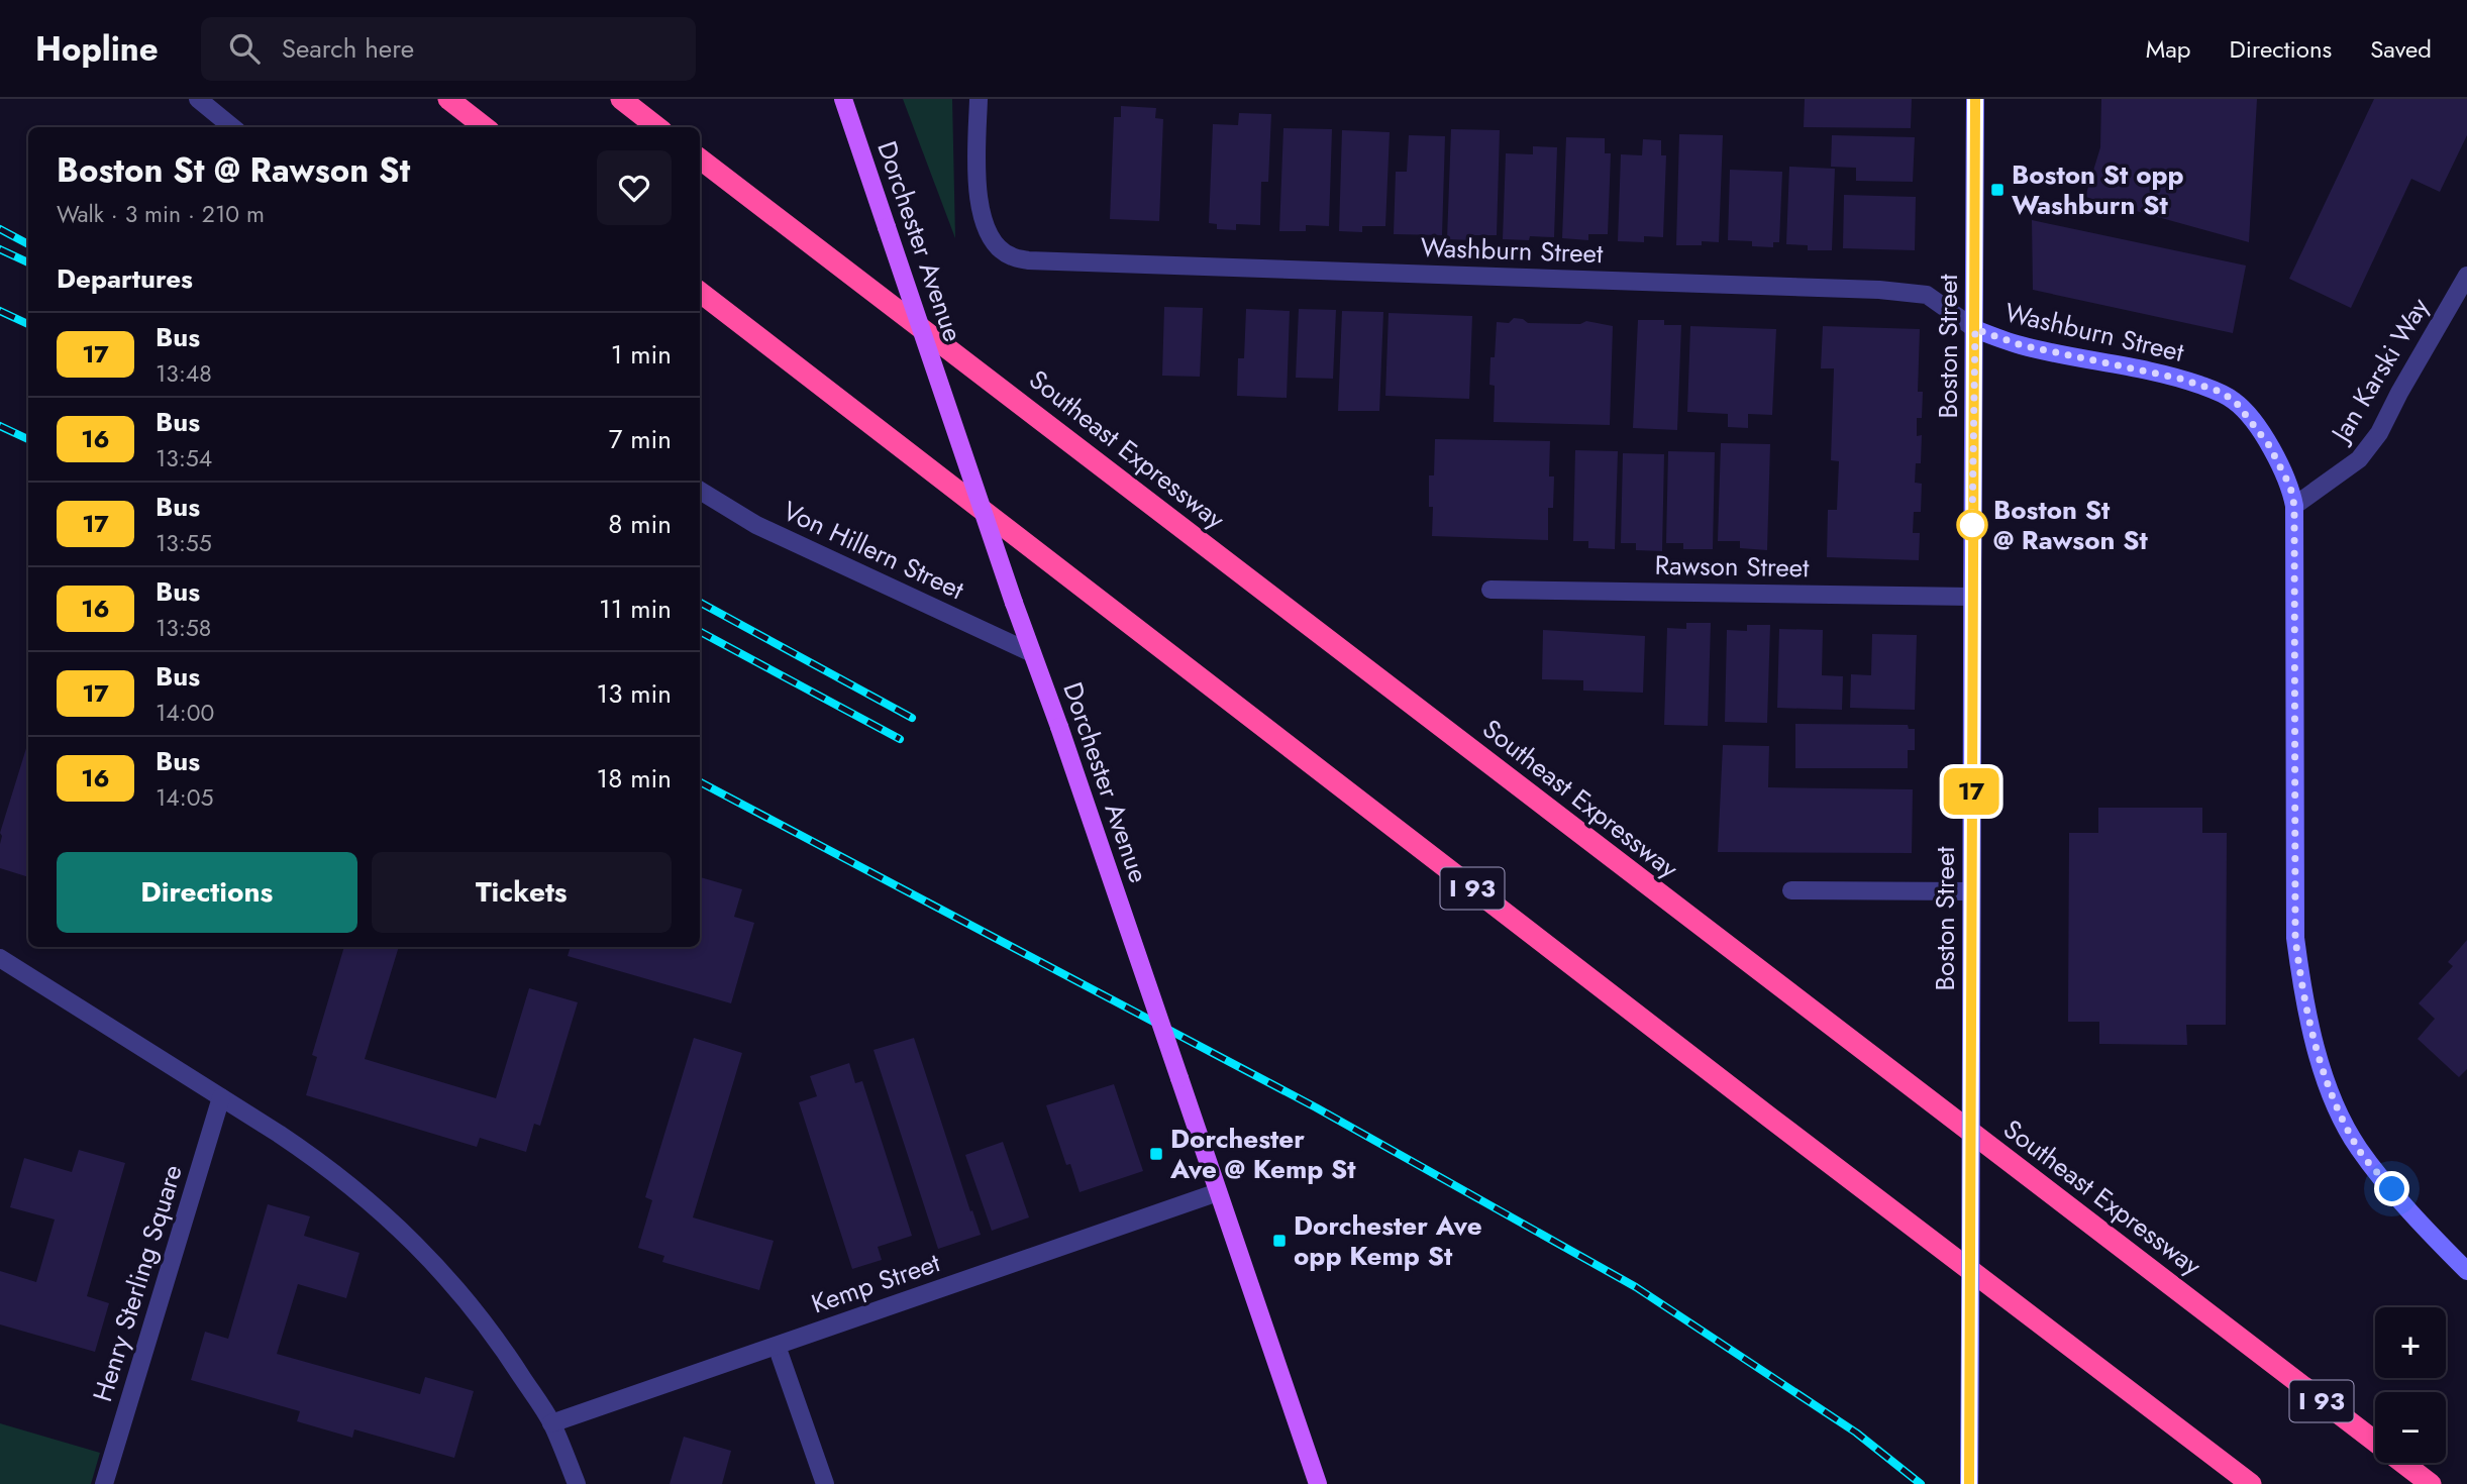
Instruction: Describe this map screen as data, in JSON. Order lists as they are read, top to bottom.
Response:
{
  "streets": {
    "highway": ["Southeast Expressway", "I 93"],
    "main road": ["Dorchester Avenue", "Washburn Street", "Boston Street"],
    "street": [
      "Jan Karski Way",
      "Von Hillern Street",
      "Rawson Street",
      "Henry Sterling Square",
      "Kemp Street"
    ]
  },
  "crossings": [
    ["Dorchester Avenue", "Von Hillern Street"],
    ["Dorchester Avenue", "Kemp Street"],
    ["Washburn Street", "Boston Street"],
    ["Washburn Street", "Jan Karski Way"],
    ["Boston Street", "Rawson Street"]
  ],
  "places": {
    "transit": ["Boston St opp Washburn St", "Dorchester Ave @ Kemp St", "Dorchester Ave opp Kemp St"],
    "other": ["Boston St @ Rawson St"]
  },
  "lines": ["bus line 17"],
  "page": {
    "header": "Hopline",
    "search": "Search here",
    "nav": ["Map", "Directions", "Saved"],
    "on_map": "17",
    "heading": [
      ["Boston St @ Rawson St", "Walk · 3 min · 210 m"],
      "Departures"
    ],
    "list": [
      {
        "mark": "17",
        "name": "Bus",
        "note": "13:48",
        "value": "1 min"
      },
      {
        "mark": "16",
        "name": "Bus",
        "note": "13:54",
        "value": "7 min"
      },
      {
        "mark": "17",
        "name": "Bus",
        "note": "13:55",
        "value": "8 min"
      },
      {
        "mark": "16",
        "name": "Bus",
        "note": "13:58",
        "value": "11 min"
      },
      {
        "mark": "17",
        "name": "Bus",
        "note": "14:00",
        "value": "13 min"
      },
      {
        "mark": "16",
        "name": "Bus",
        "note": "14:05",
        "value": "18 min"
      }
    ],
    "buttons": ["Directions", "Tickets"],
    "map_buttons": ["+", "−"]
  }
}
